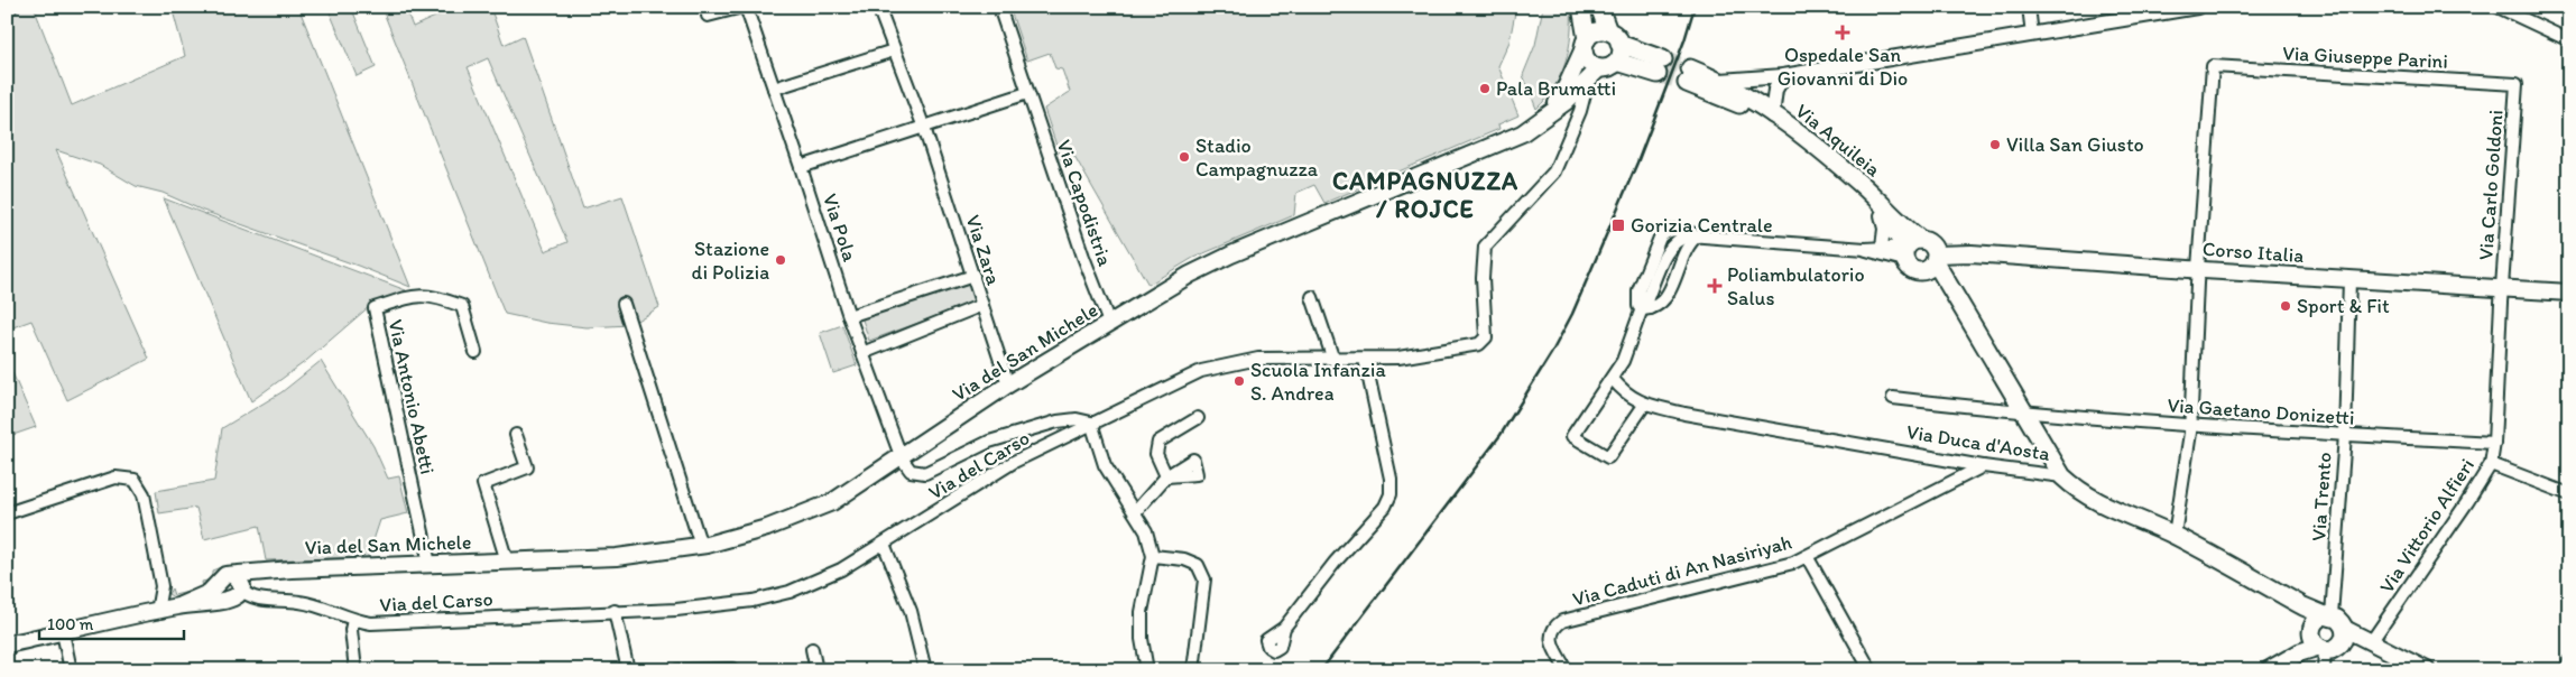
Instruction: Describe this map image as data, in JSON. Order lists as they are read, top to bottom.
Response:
{
  "streets": {
    "main road": [
      "Via Aquileia",
      "Corso Italia",
      "Via del San Michele",
      "Via Duca d'Aosta"
    ],
    "street": [
      "Via Giuseppe Parini",
      "Via Carlo Goldoni",
      "Via Capodistria",
      "Via Pola",
      "Via Zara",
      "Via Antonio Abetti",
      "Via Gaetano Donizetti",
      "Via del Carso",
      "Via Trento",
      "Via Vittorio Alfieri",
      "Via Caduti di An Nasiriyah"
    ]
  },
  "crossings": [
    ["Via Giuseppe Parini", "Via Carlo Goldoni"],
    ["Via Giuseppe Parini", "Corso Italia"],
    ["Via Carlo Goldoni", "Corso Italia"],
    ["Via Carlo Goldoni", "Via Vittorio Alfieri"],
    ["Via Capodistria", "Via del San Michele"],
    ["Via Pola", "Via del San Michele"],
    ["Via Zara", "Via del San Michele"],
    ["Corso Italia", "Via Trento"],
    ["Corso Italia", "Via Vittorio Alfieri"],
    ["Via del San Michele", "Via Antonio Abetti"],
    ["Via del San Michele", "Via del Carso"],
    ["Via Gaetano Donizetti", "Via Trento"],
    ["Via Gaetano Donizetti", "Via Vittorio Alfieri"],
    ["Via Duca d'Aosta", "Via Trento"],
    ["Via Duca d'Aosta", "Via Vittorio Alfieri"],
    ["Via Duca d'Aosta", "Via Caduti di An Nasiriyah"]
  ],
  "districts": ["CAMPAGNUZZA / ROJCE"],
  "places": {
    "health": ["Ospedale San Giovanni di Dio", "Poliambulatorio Salus"],
    "other": [
      "Pala Brumatti",
      "Villa San Giusto",
      "Stadio Campagnuzza",
      "Stazione di Polizia",
      "Sport & Fit",
      "Scuola Infanzia S. Andrea"
    ],
    "transit": ["Gorizia Centrale"]
  },
  "scale_bar": "100 m"
}
